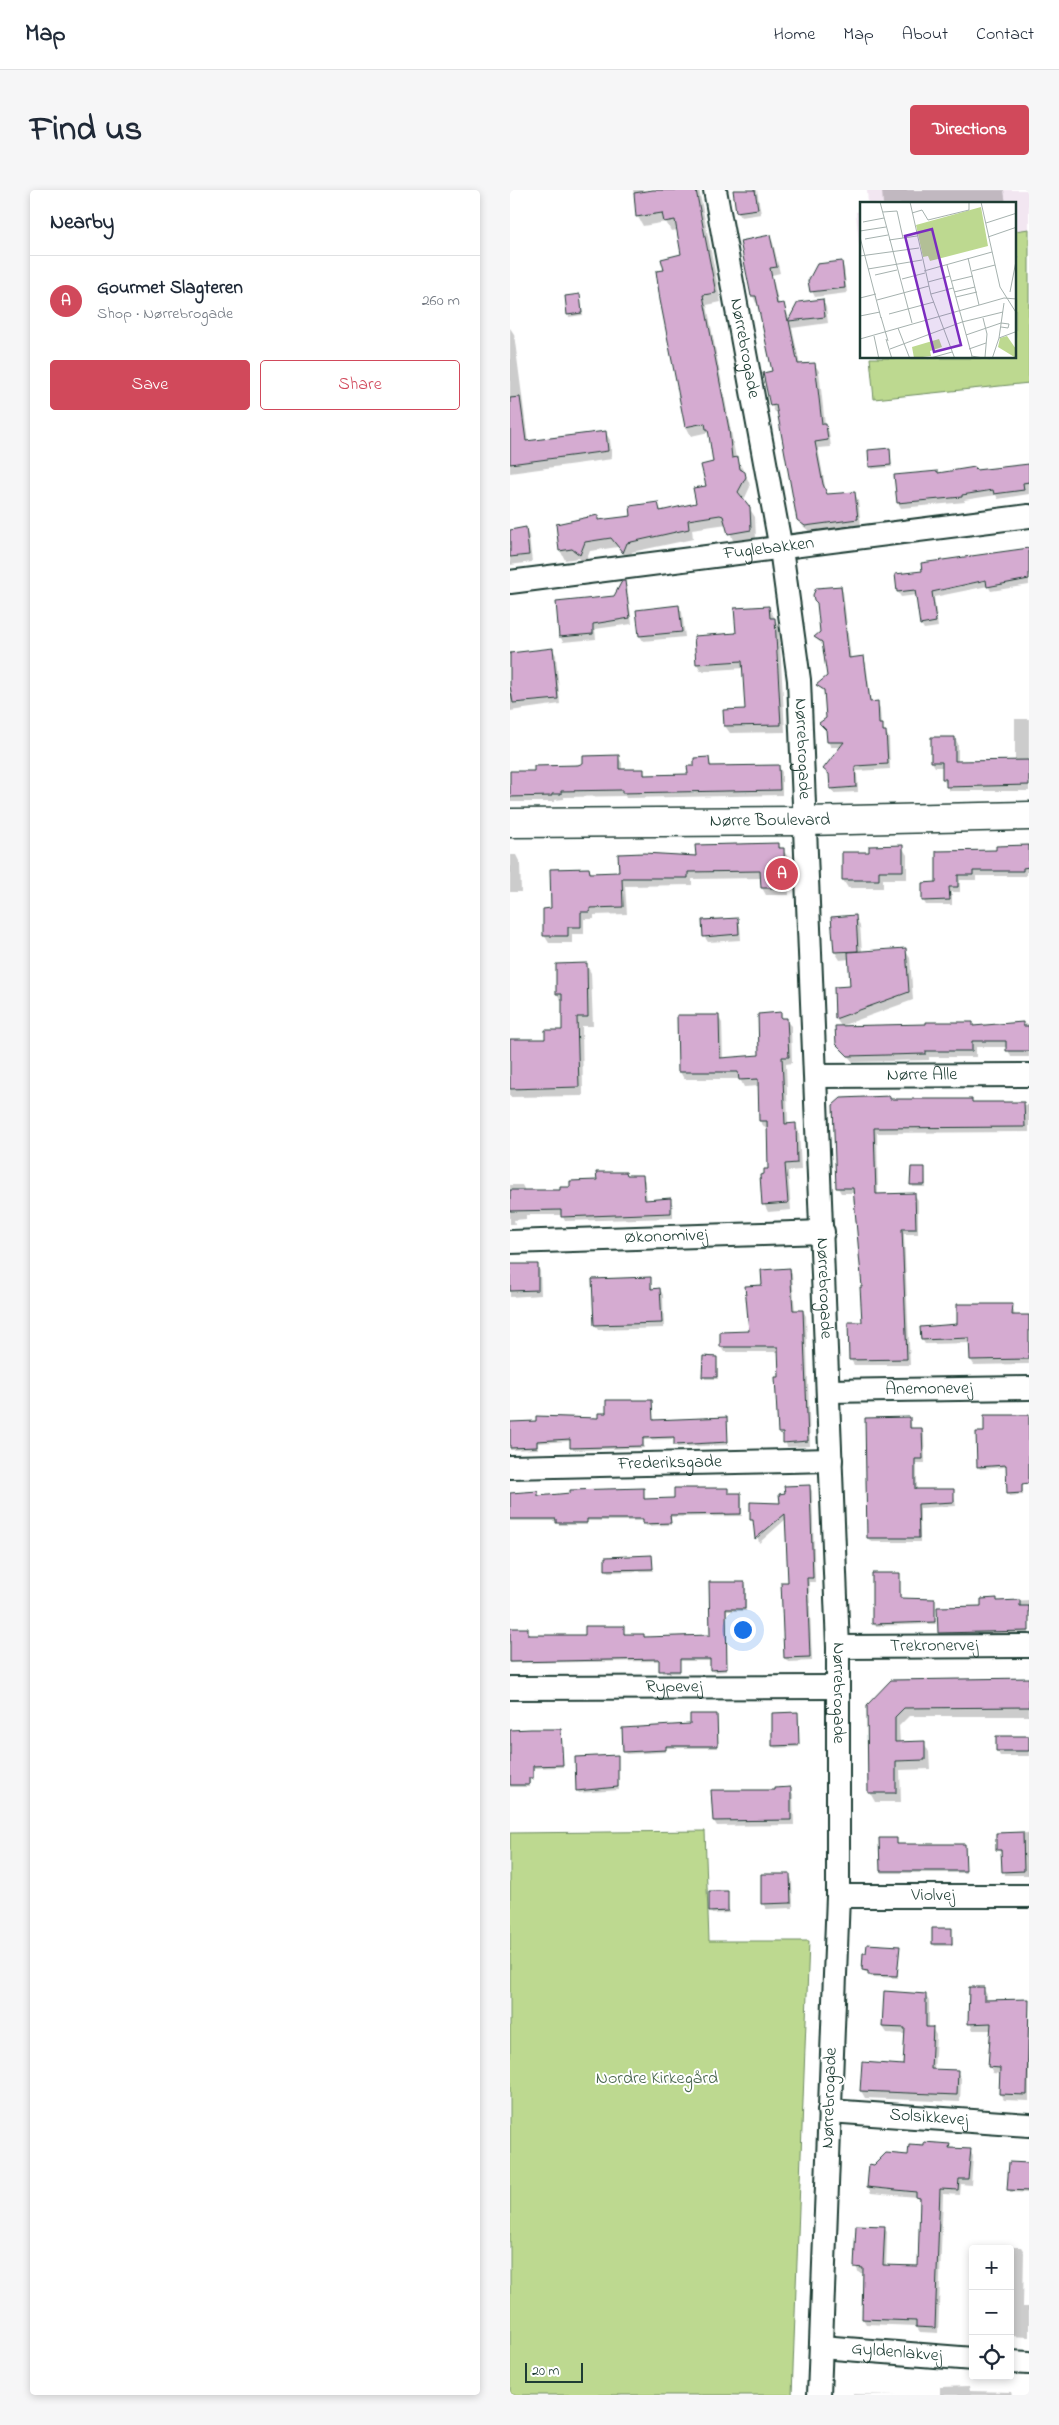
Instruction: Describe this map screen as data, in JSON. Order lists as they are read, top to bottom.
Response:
{
  "streets": {
    "street": [
      "Nørrebrogade",
      "Fuglebakken",
      "Nørre Boulevard",
      "Nørre Alle",
      "Økonomivej",
      "Anemonevej",
      "Frederiksgade",
      "Trekronervej",
      "Rypevej",
      "Violvej",
      "Solsikkevej",
      "Gyldenlakvej"
    ]
  },
  "crossings": [
    ["Nørrebrogade", "Fuglebakken"],
    ["Nørrebrogade", "Nørre Boulevard"],
    ["Nørrebrogade", "Nørre Alle"],
    ["Nørrebrogade", "Økonomivej"],
    ["Nørrebrogade", "Anemonevej"],
    ["Nørrebrogade", "Frederiksgade"],
    ["Nørrebrogade", "Trekronervej"],
    ["Nørrebrogade", "Rypevej"],
    ["Nørrebrogade", "Violvej"],
    ["Nørrebrogade", "Solsikkevej"],
    ["Nørrebrogade", "Gyldenlakvej"]
  ],
  "parks": ["Nordre Kirkegård"],
  "scale_bar": "20 m",
  "page": {
    "header": "Map",
    "nav": [
      "Home",
      "Map",
      "About",
      "Contact"
    ],
    "title": "Find us",
    "buttons": [
      "Directions",
      ["Save", "Share"]
    ],
    "heading": "Nearby",
    "list": [
      {
        "mark": "A",
        "name": "Gourmet Slagteren",
        "note": "Shop · Nørrebrogade",
        "value": "260 m"
      }
    ],
    "pins": "A",
    "map_buttons": ["+", "−"],
    "scale": "20 m"
  }
}
